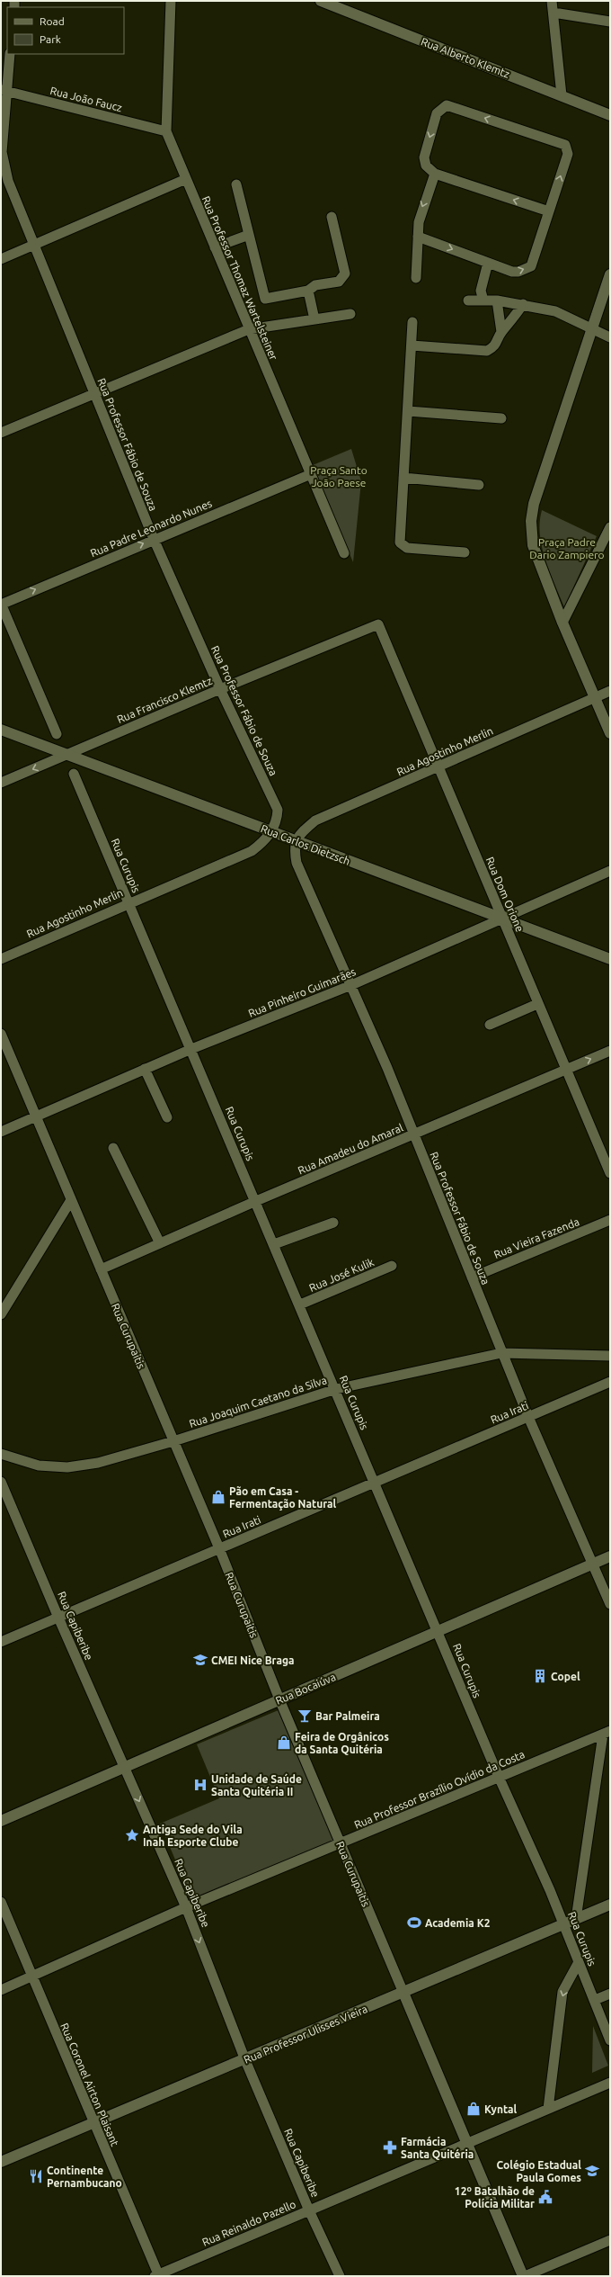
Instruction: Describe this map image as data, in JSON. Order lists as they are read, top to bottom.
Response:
{
  "streets": {
    "street": [
      "Rua Alberto Klemtz",
      "Rua João Faucz",
      "Rua Professor Thomaz Wartelsteiner",
      "Rua Professor Fábio de Souza",
      "Rua Padre Leonardo Nunes",
      "Rua Francisco Klemtz",
      "Rua Agostinho Merlin",
      "Rua Carlos Dietzsch",
      "Rua Curupis",
      "Rua Dom Orione",
      "Rua Pinheiro Guimarães",
      "Rua Amadeu do Amaral",
      "Rua Vieira Fazenda",
      "Rua José Kulik",
      "Rua Curupaitis",
      "Rua Joaquim Caetano da Silva",
      "Rua Irati",
      "Rua Capiberibe",
      "Rua Bocaiúva",
      "Rua Professor Brazílio Ovídio da Costa",
      "Rua Professor Ulisses Vieira",
      "Rua Coronel Airton Plaisant",
      "Rua Reinaldo Pazello"
    ]
  },
  "crossings": [
    ["Rua João Faucz", "Rua Professor Thomaz Wartelsteiner"],
    ["Rua João Faucz", "Rua Professor Fábio de Souza"],
    ["Rua Professor Thomaz Wartelsteiner", "Rua Padre Leonardo Nunes"],
    ["Rua Professor Fábio de Souza", "Rua Padre Leonardo Nunes"],
    ["Rua Professor Fábio de Souza", "Rua Francisco Klemtz"],
    ["Rua Professor Fábio de Souza", "Rua Agostinho Merlin"],
    ["Rua Professor Fábio de Souza", "Rua Carlos Dietzsch"],
    ["Rua Professor Fábio de Souza", "Rua Pinheiro Guimarães"],
    ["Rua Professor Fábio de Souza", "Rua Amadeu do Amaral"],
    ["Rua Professor Fábio de Souza", "Rua Vieira Fazenda"],
    ["Rua Professor Fábio de Souza", "Rua Joaquim Caetano da Silva"],
    ["Rua Professor Fábio de Souza", "Rua Irati"],
    ["Rua Professor Fábio de Souza", "Rua Bocaiúva"],
    ["Rua Francisco Klemtz", "Rua Carlos Dietzsch"],
    ["Rua Francisco Klemtz", "Rua Dom Orione"],
    ["Rua Agostinho Merlin", "Rua Carlos Dietzsch"],
    ["Rua Agostinho Merlin", "Rua Curupis"],
    ["Rua Agostinho Merlin", "Rua Dom Orione"],
    ["Rua Carlos Dietzsch", "Rua Dom Orione"],
    ["Rua Carlos Dietzsch", "Rua Pinheiro Guimarães"],
    ["Rua Curupis", "Rua Pinheiro Guimarães"],
    ["Rua Curupis", "Rua Amadeu do Amaral"],
    ["Rua Curupis", "Rua José Kulik"],
    ["Rua Curupis", "Rua Joaquim Caetano da Silva"],
    ["Rua Curupis", "Rua Irati"],
    ["Rua Curupis", "Rua Bocaiúva"],
    ["Rua Curupis", "Rua Professor Brazílio Ovídio da Costa"],
    ["Rua Curupis", "Rua Professor Ulisses Vieira"],
    ["Rua Dom Orione", "Rua Pinheiro Guimarães"],
    ["Rua Dom Orione", "Rua Amadeu do Amaral"],
    ["Rua Pinheiro Guimarães", "Rua Curupaitis"],
    ["Rua Amadeu do Amaral", "Rua Curupaitis"],
    ["Rua Curupaitis", "Rua Joaquim Caetano da Silva"],
    ["Rua Curupaitis", "Rua Irati"],
    ["Rua Curupaitis", "Rua Bocaiúva"],
    ["Rua Curupaitis", "Rua Professor Brazílio Ovídio da Costa"],
    ["Rua Curupaitis", "Rua Professor Ulisses Vieira"],
    ["Rua Curupaitis", "Rua Reinaldo Pazello"],
    ["Rua Irati", "Rua Capiberibe"],
    ["Rua Capiberibe", "Rua Bocaiúva"],
    ["Rua Capiberibe", "Rua Professor Brazílio Ovídio da Costa"],
    ["Rua Capiberibe", "Rua Professor Ulisses Vieira"],
    ["Rua Capiberibe", "Rua Reinaldo Pazello"],
    ["Rua Professor Brazílio Ovídio da Costa", "Rua Coronel Airton Plaisant"],
    ["Rua Professor Ulisses Vieira", "Rua Coronel Airton Plaisant"],
    ["Rua Coronel Airton Plaisant", "Rua Reinaldo Pazello"]
  ],
  "one_way": ["Rua Padre Leonardo Nunes", "Rua Capiberibe"],
  "parks": ["Praça Santo João Paese", "Praça Padre Dario Zampiero"],
  "places": {
    "shop": ["Pão em Casa - Fermentação Natural", "Feira de Orgânicos da Santa Quitéria", "Kyntal"],
    "school or university": ["CMEI Nice Braga", "Colégio Estadual Paula Gomes"],
    "building": ["Copel"],
    "bar": ["Bar Palmeira"],
    "hospital": ["Unidade de Saúde Santa Quitéria II"],
    "place": ["Antiga Sede do Vila Inah Esporte Clube"],
    "sports": ["Academia K2"],
    "pharmacy": ["Farmácia Santa Quitéria"],
    "restaurant": ["Continente Pernambucano"],
    "public building": ["12º Batalhão de Polícia Militar"]
  },
  "legend": ["Road", "Park"]
}
